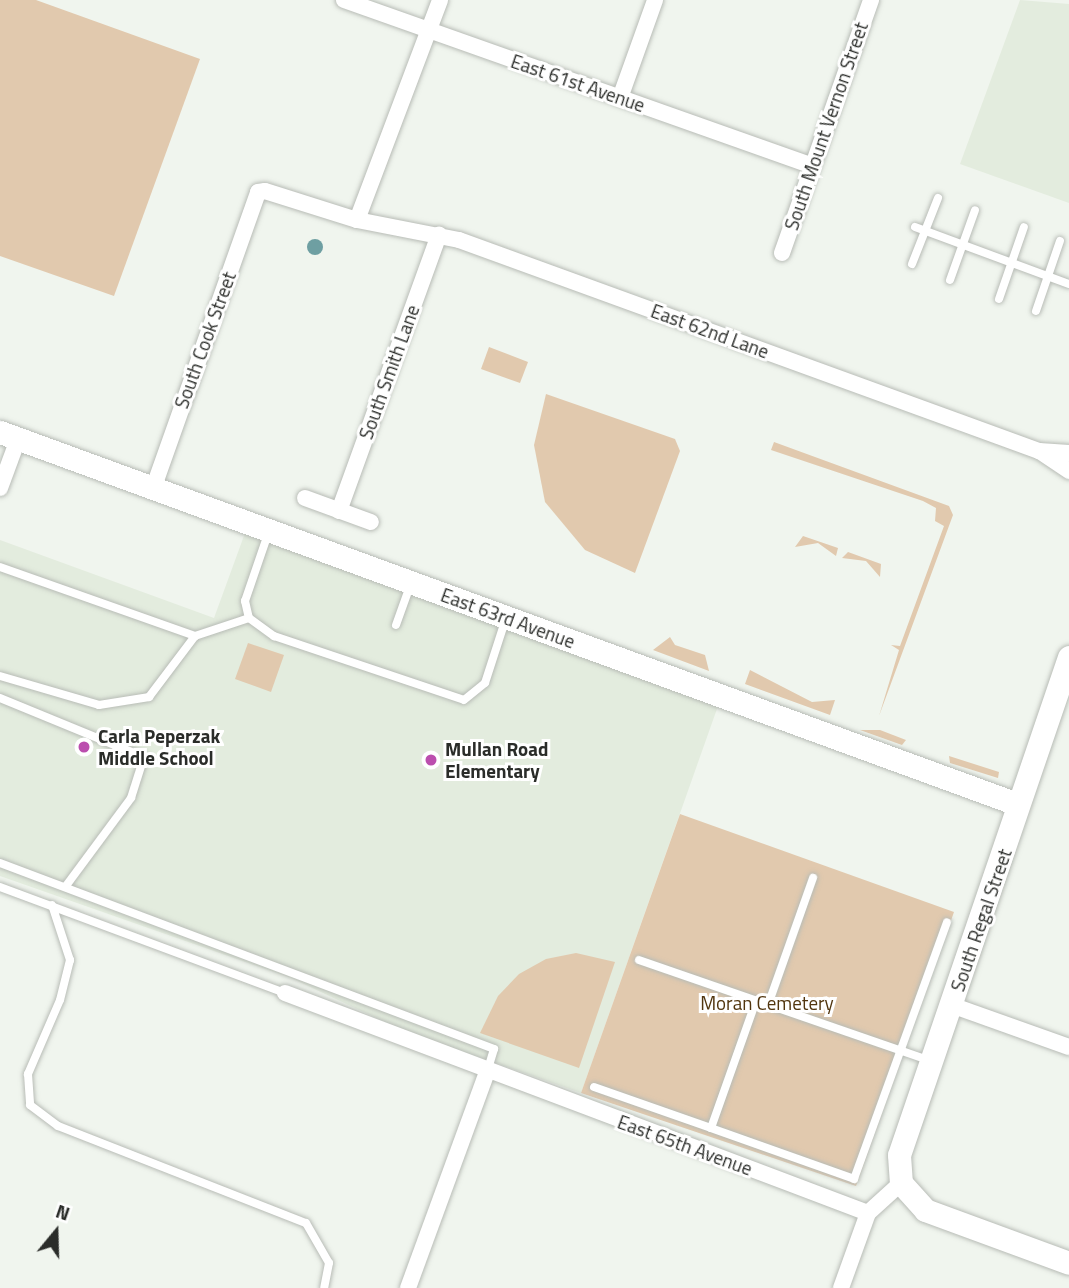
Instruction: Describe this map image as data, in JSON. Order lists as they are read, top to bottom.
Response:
{
  "streets": {
    "street": [
      "East 61st Avenue",
      "South Mount Vernon Street",
      "East 62nd Lane",
      "South Cook Street",
      "South Smith Lane",
      "East 63rd Avenue",
      "South Regal Street",
      "East 65th Avenue"
    ]
  },
  "crossings": [
    ["East 61st Avenue", "South Mount Vernon Street"],
    ["East 62nd Lane", "South Cook Street"],
    ["East 62nd Lane", "South Smith Lane"],
    ["South Cook Street", "East 63rd Avenue"],
    ["East 63rd Avenue", "South Regal Street"]
  ],
  "parks": ["Moran Cemetery"],
  "places": ["Carla Peperzak Middle School", "Mullan Road Elementary"],
  "north": "top"
}
